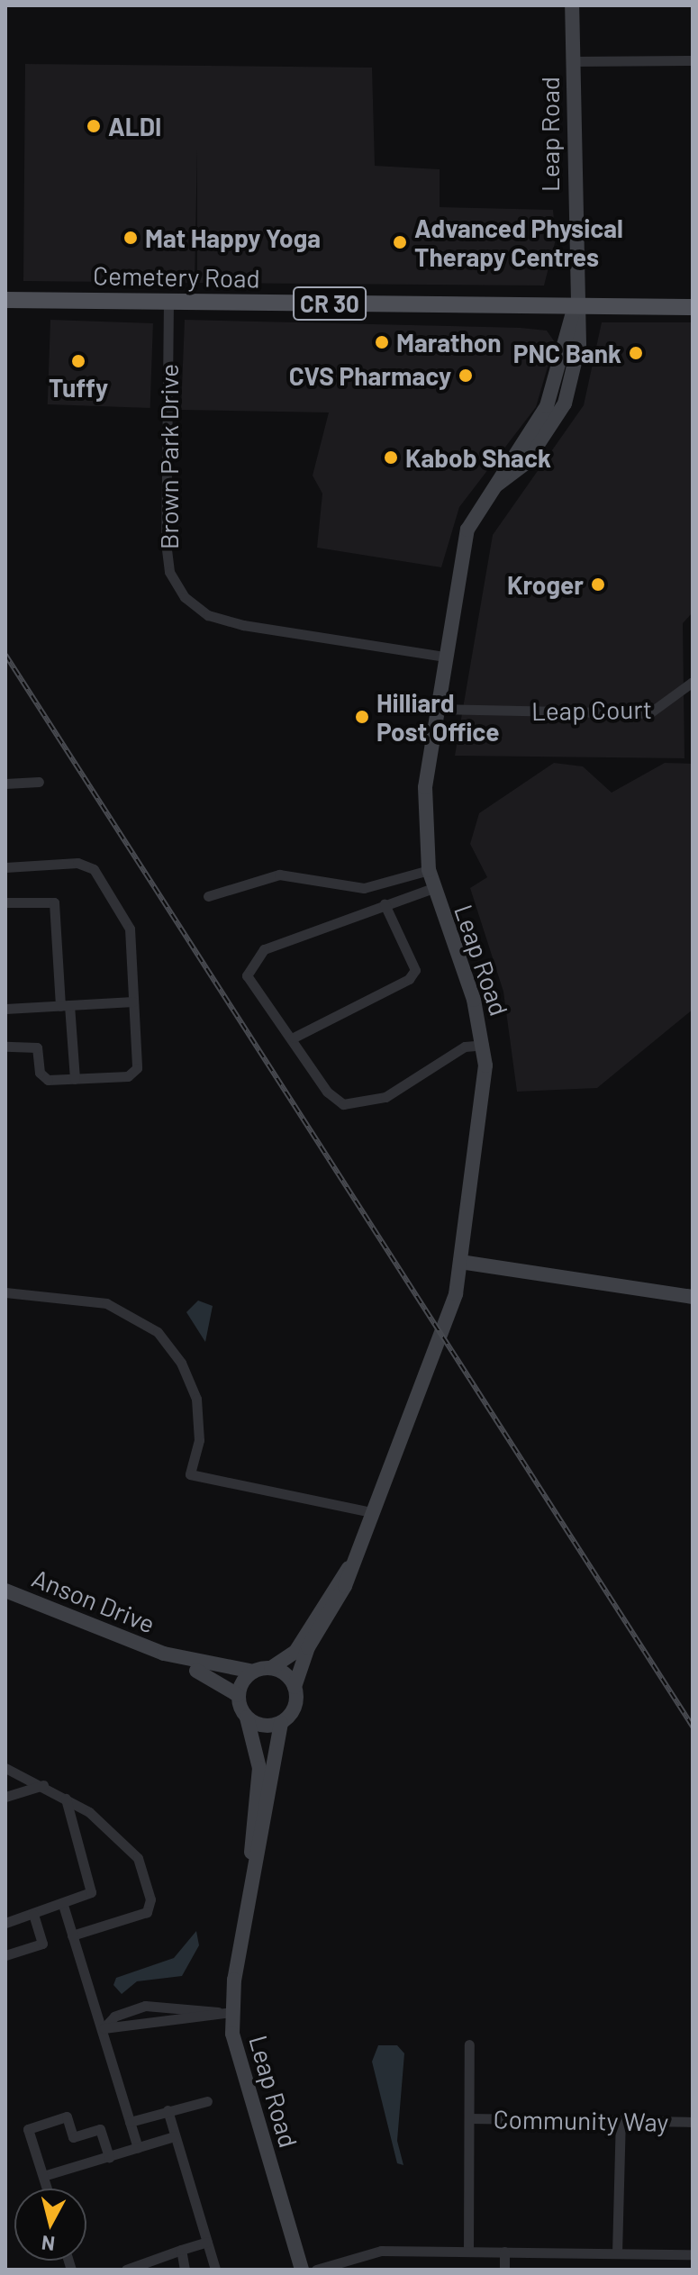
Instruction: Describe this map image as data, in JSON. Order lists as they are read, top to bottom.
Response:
{
  "streets": {
    "main road": ["Cemetery Road", "CR 30"],
    "street": [
      "Leap Road",
      "Brown Park Drive",
      "Leap Court",
      "Anson Drive",
      "Community Way"
    ]
  },
  "crossings": [
    ["Leap Road", "Cemetery Road"],
    ["Leap Road", "Brown Park Drive"],
    ["Leap Road", "Leap Court"],
    ["Leap Road", "Anson Drive"],
    ["Cemetery Road", "Brown Park Drive"]
  ],
  "places": [
    "ALDI",
    "Mat Happy Yoga",
    "Advanced Physical Therapy Centres",
    "Marathon",
    "PNC Bank",
    "Tuffy",
    "CVS Pharmacy",
    "Kabob Shack",
    "Kroger",
    "Hilliard Post Office"
  ],
  "north": "bottom"
}
